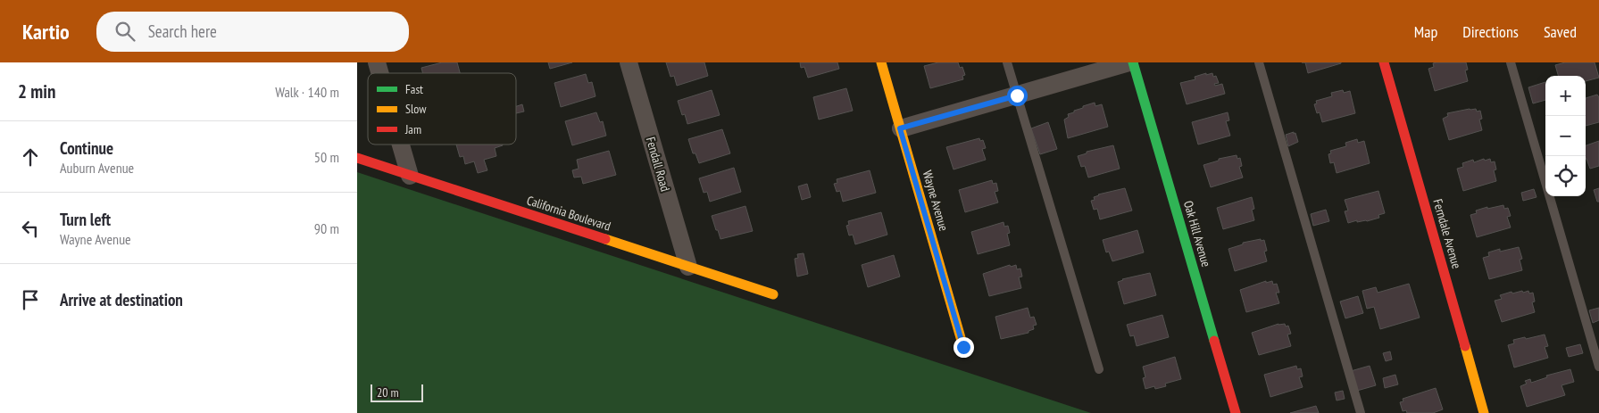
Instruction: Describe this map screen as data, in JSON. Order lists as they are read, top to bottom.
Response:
{
  "streets": {
    "street": [
      "Fendall Road",
      "Wayne Avenue",
      "California Boulevard",
      "Oak Hill Avenue",
      "Ferndale Avenue"
    ]
  },
  "crossings": [
    ["Fendall Road", "California Boulevard"]
  ],
  "legend": ["Fast", "Slow", "Jam"],
  "scale_bar": "20 m",
  "page": {
    "header": "Kartio",
    "search": "Search here",
    "nav": ["Map", "Directions", "Saved"],
    "heading": ["2 min", "Walk · 140 m"],
    "map_buttons": ["+", "−"],
    "list": [
      ["Continue", "Auburn Avenue", "50 m"],
      ["Turn left", "Wayne Avenue", "90 m"],
      "Arrive at destination"
    ],
    "scale": "20 m"
  }
}
